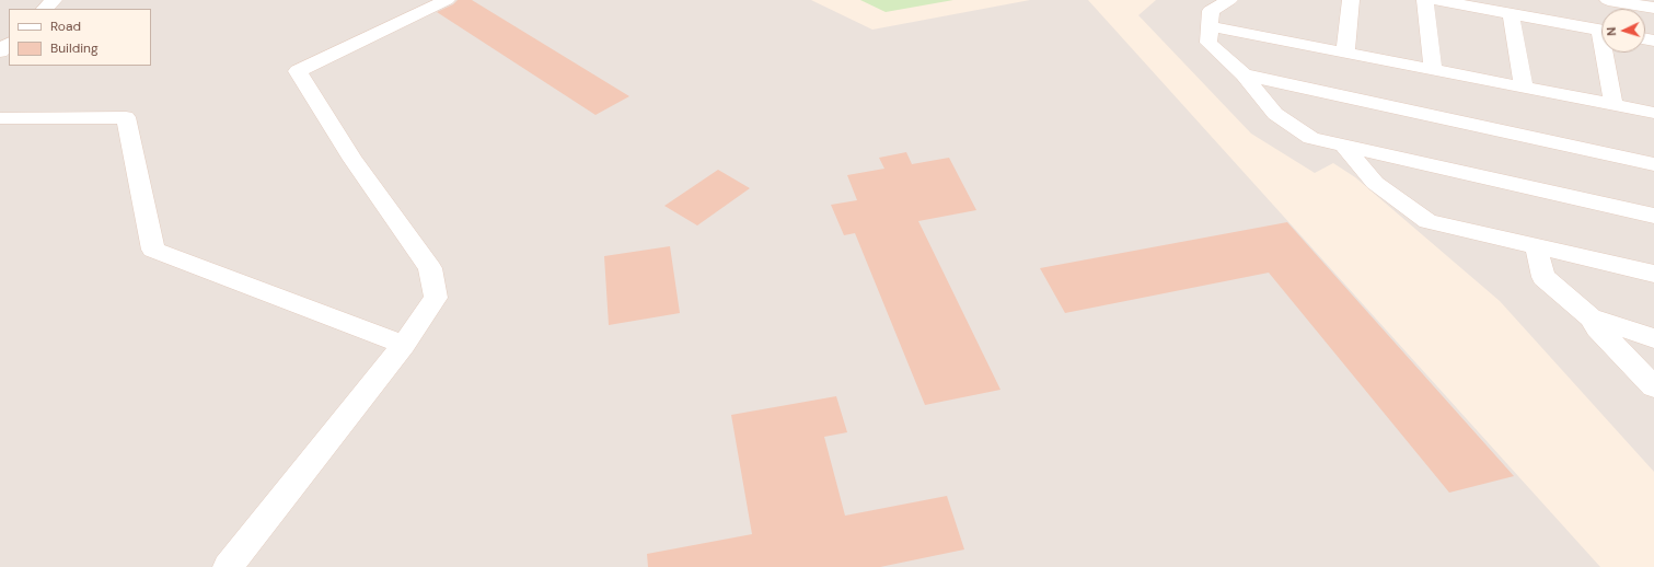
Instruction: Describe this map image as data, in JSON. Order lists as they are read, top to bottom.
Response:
{
  "legend": ["Road", "Building"],
  "north": "left"
}
